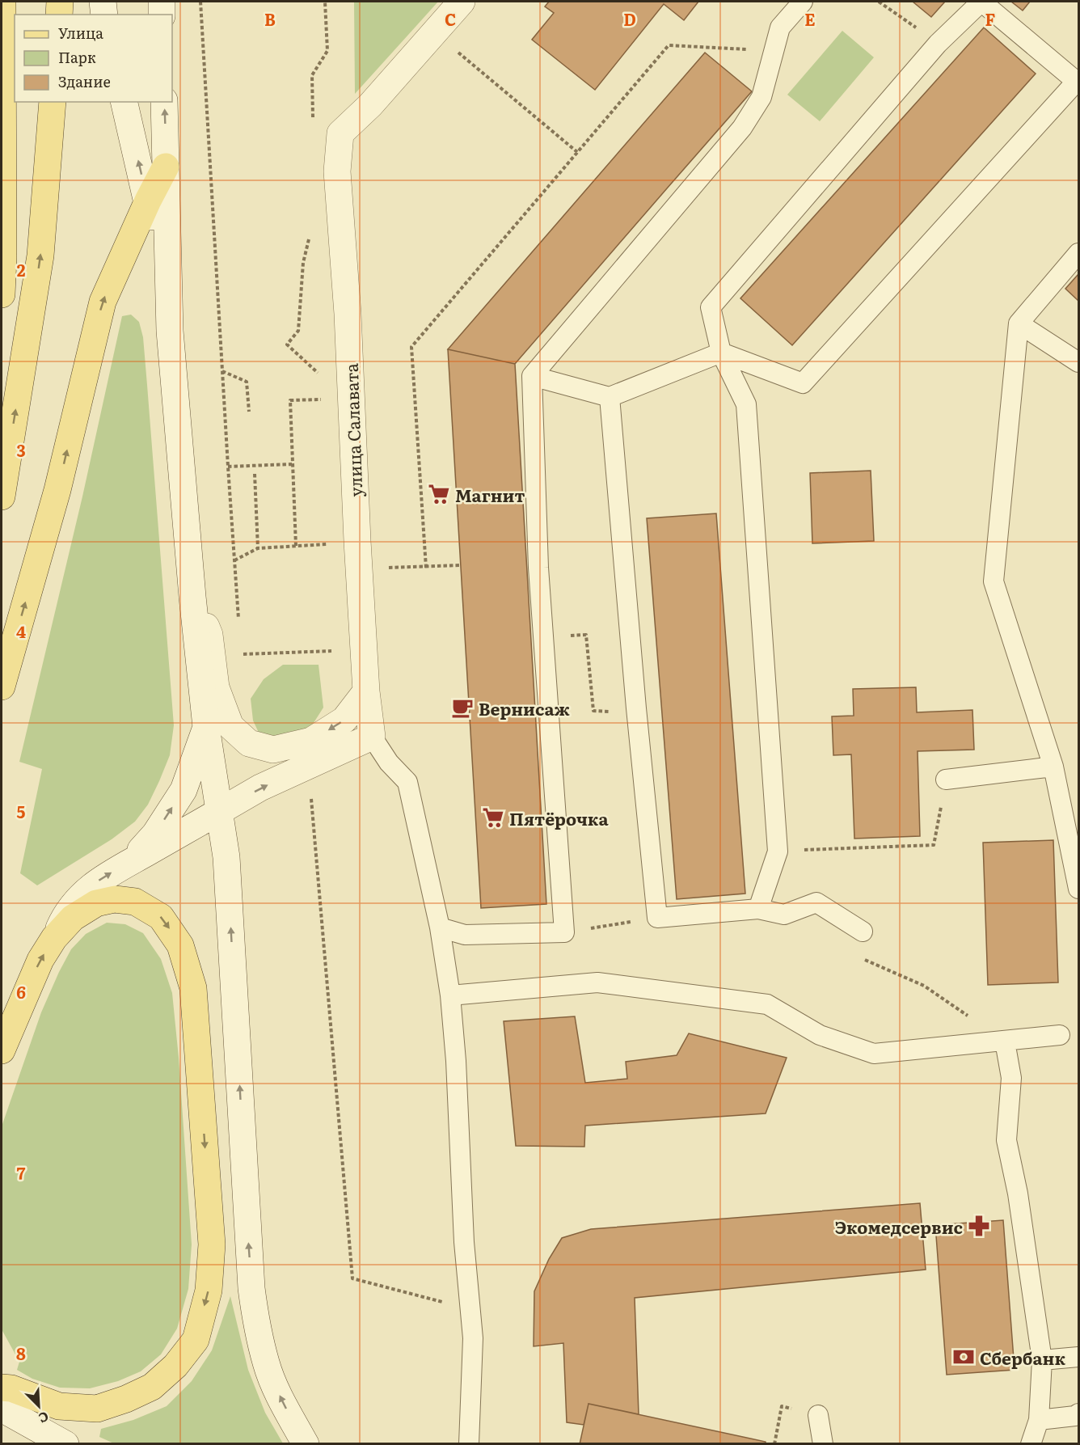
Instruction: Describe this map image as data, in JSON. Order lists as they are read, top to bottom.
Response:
{
  "streets": {
    "main road": ["улица Салавата"]
  },
  "places": {
    "supermarket": ["Магнит", "Пятёрочка"],
    "cafe": ["Вернисаж"],
    "pharmacy": ["Экомедсервис"],
    "bank": ["Сбербанк"]
  },
  "legend": ["Улица", "Парк", "Здание"],
  "north": "bottom right",
  "grid": {
    "columns": [
      "B",
      "C",
      "D",
      "E",
      "F"
    ],
    "rows": [
      "2",
      "3",
      "4",
      "5",
      "6",
      "7",
      "8"
    ]
  }
}
